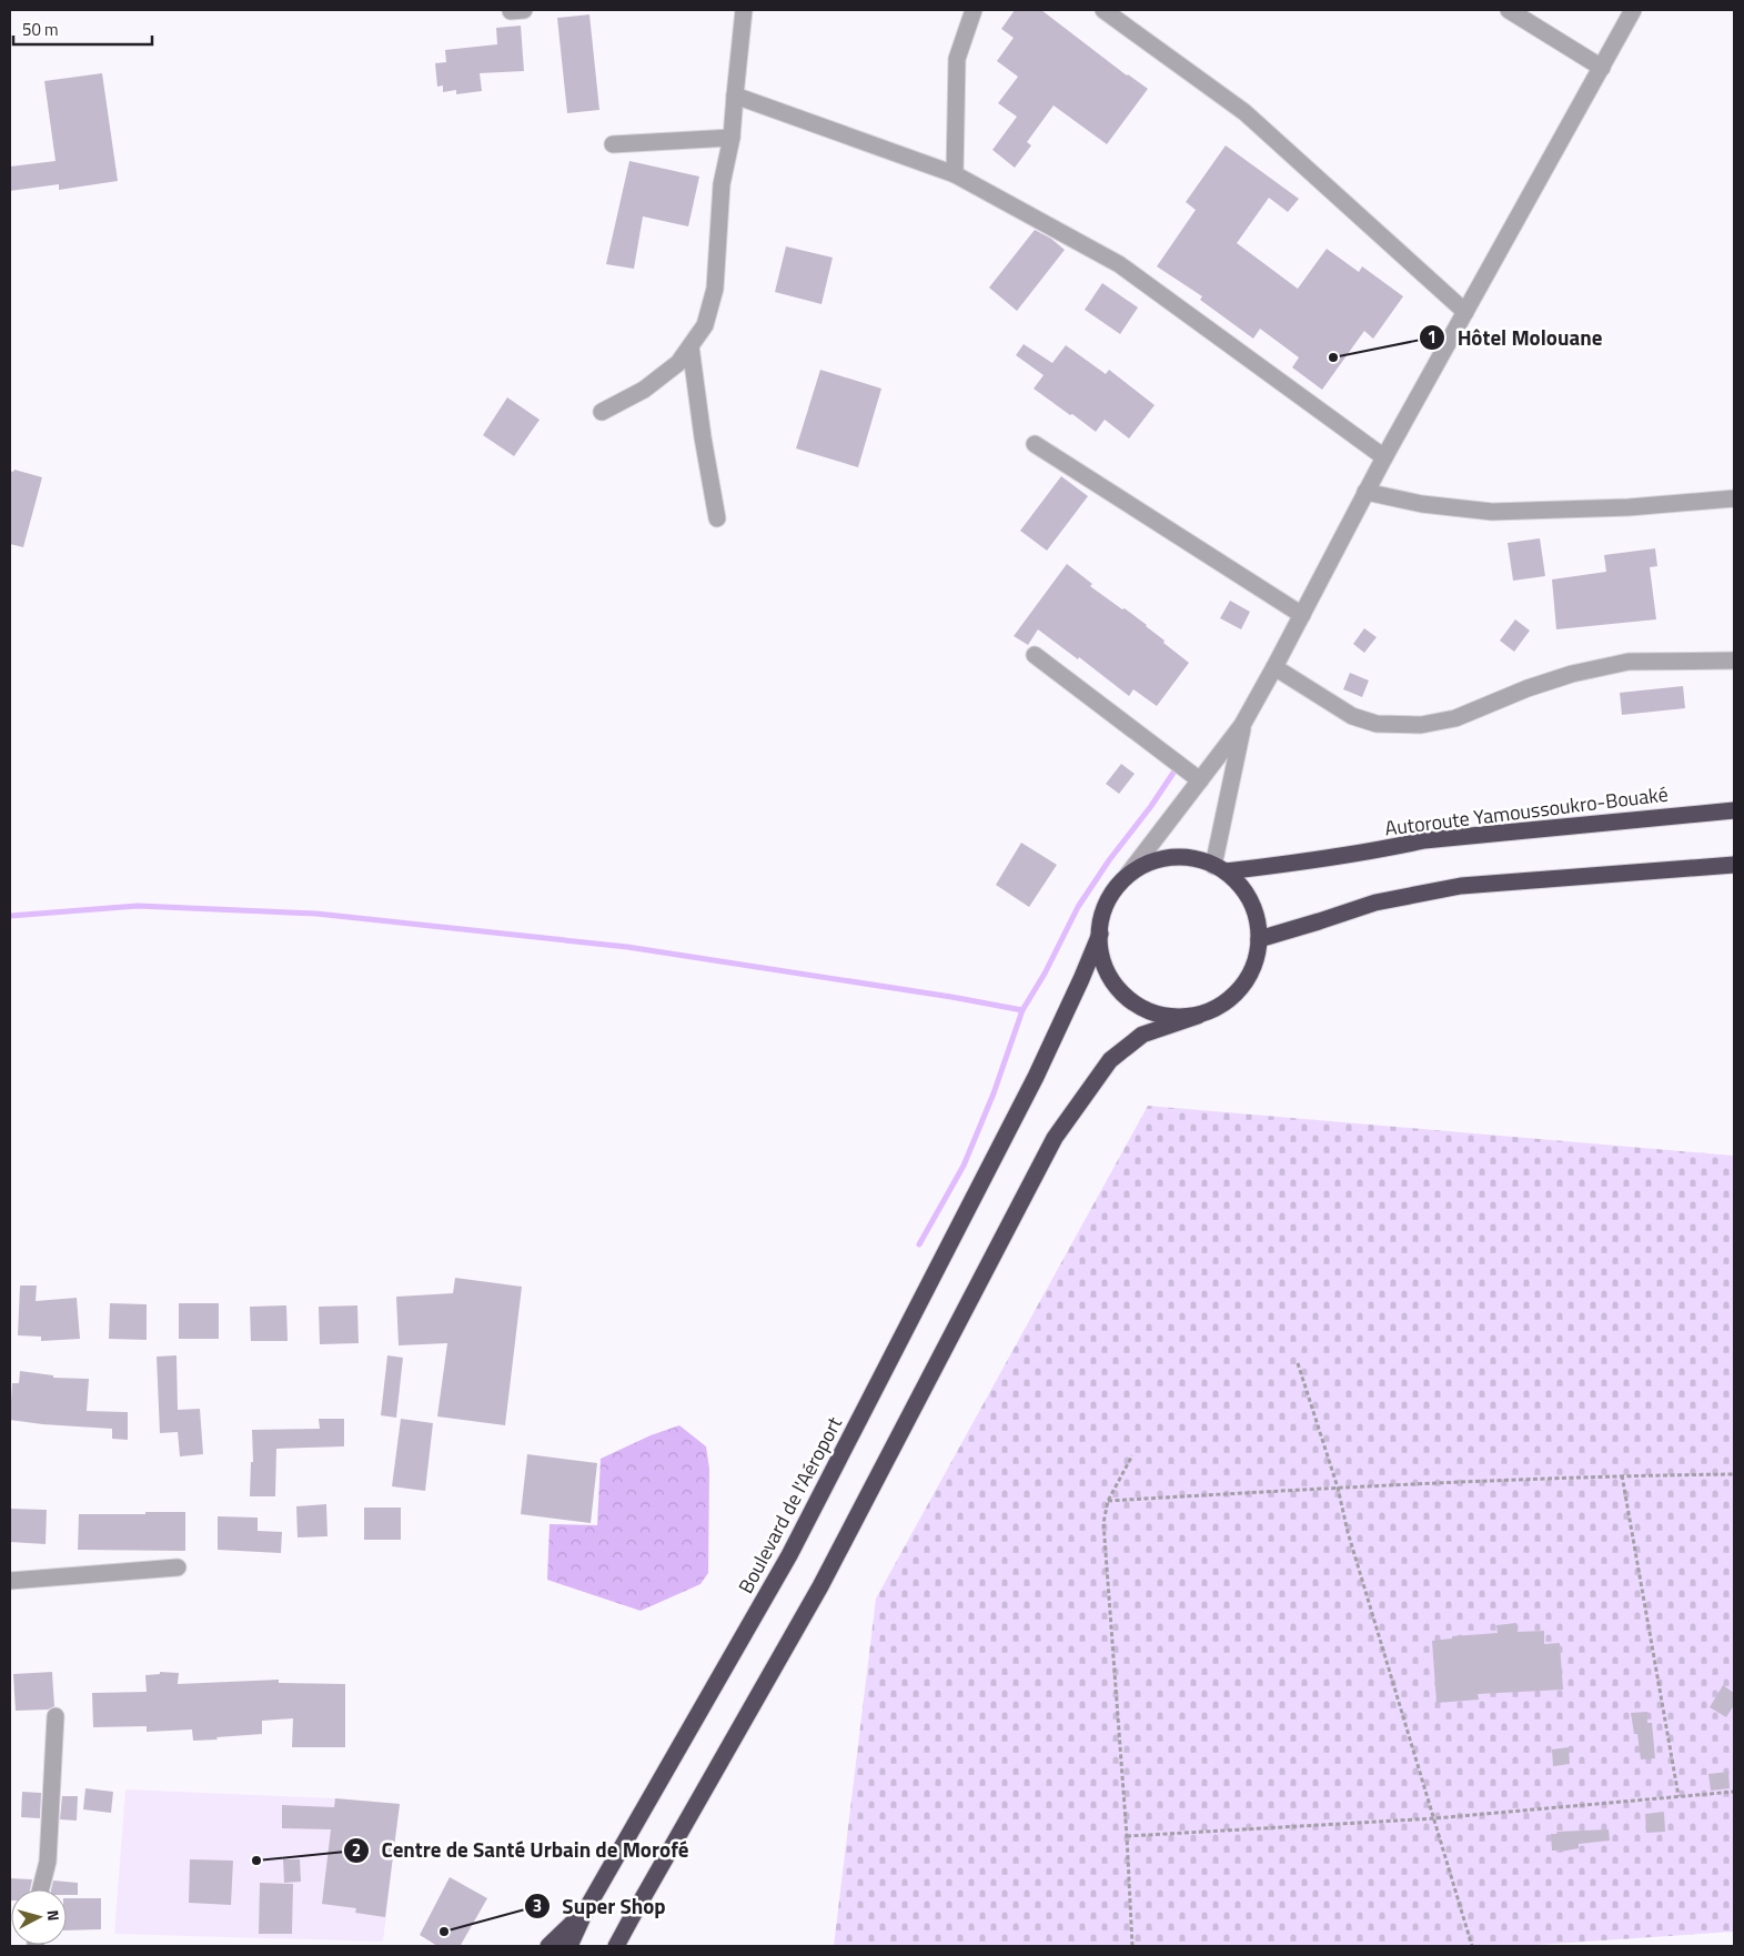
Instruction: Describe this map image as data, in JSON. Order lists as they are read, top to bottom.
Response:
{
  "streets": {
    "highway": ["Autoroute Yamoussoukro-Bouaké", "Boulevard de l'Aéroport"]
  },
  "crossings": [
    ["Autoroute Yamoussoukro-Bouaké", "Boulevard de l'Aéroport"]
  ],
  "places": ["Hôtel Molouane", "Centre de Santé Urbain de Morofé", "Super Shop"],
  "scale_bar": "50 m",
  "north": "right"
}
